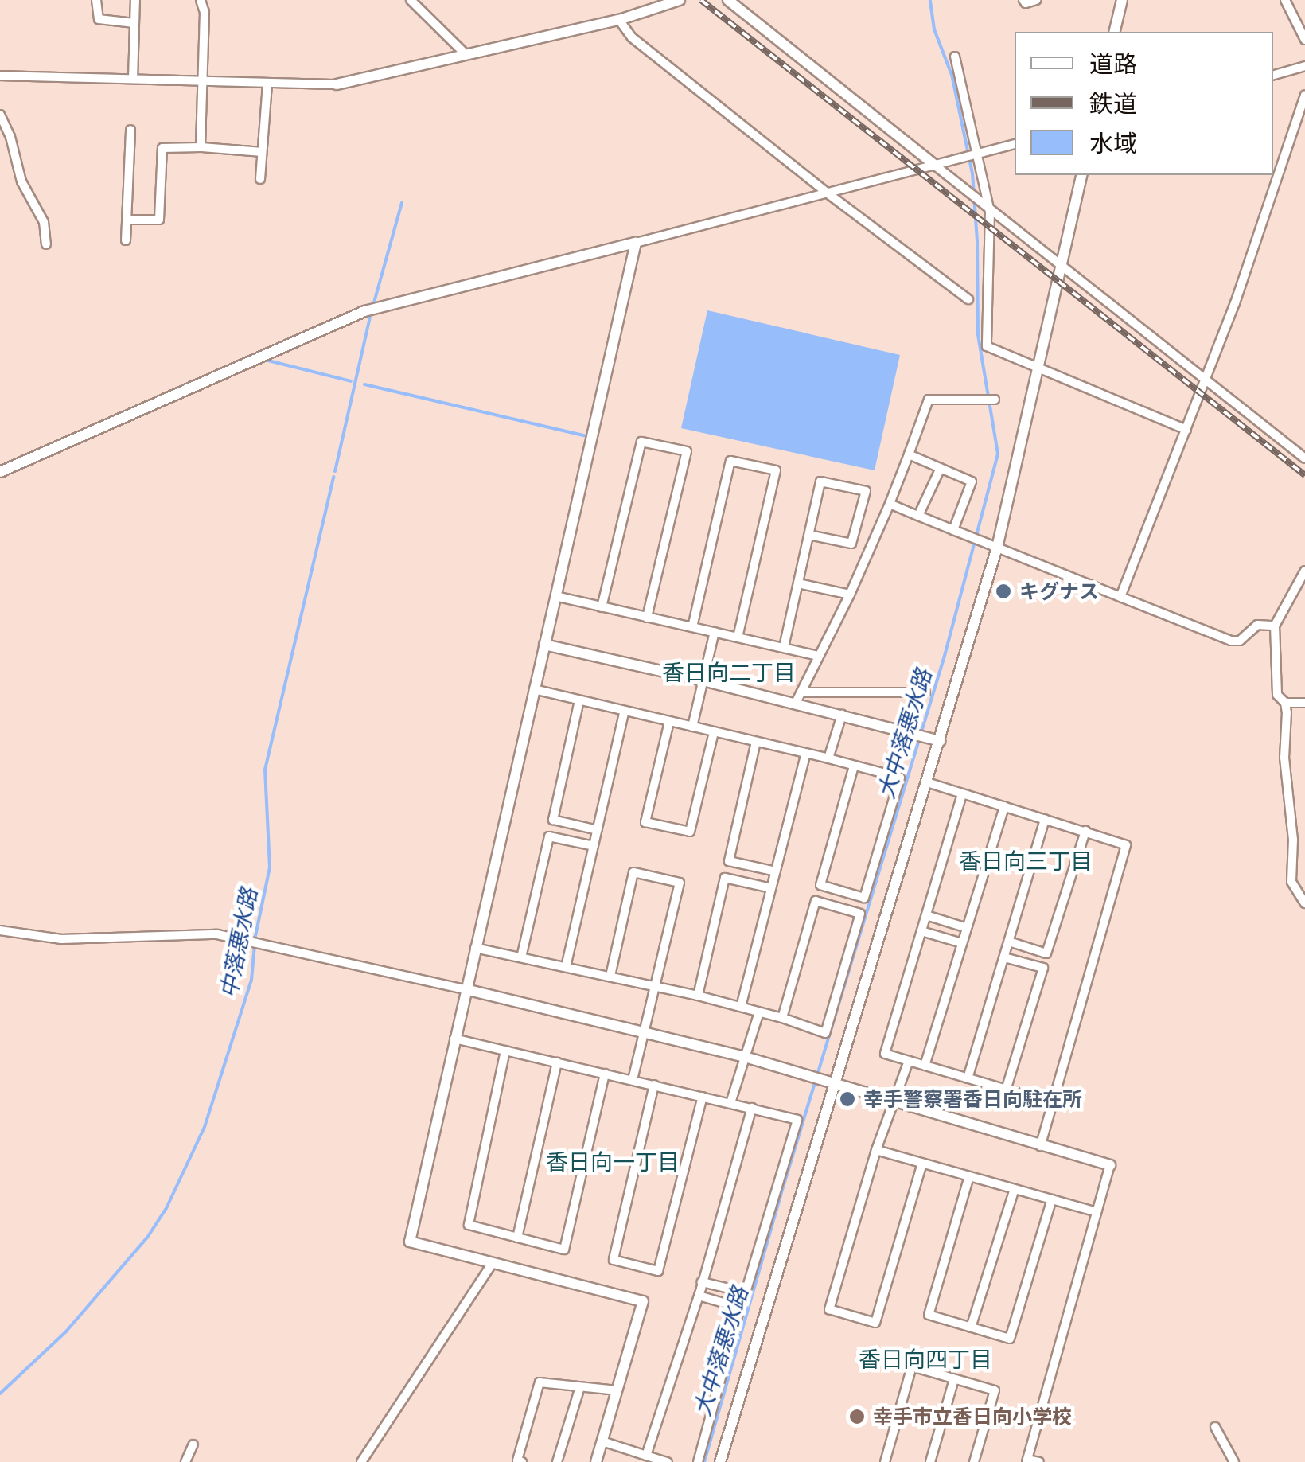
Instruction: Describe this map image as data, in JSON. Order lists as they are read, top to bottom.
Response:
{
  "districts": [
    "香日向二丁目",
    "香日向三丁目",
    "香日向一丁目",
    "香日向四丁目"
  ],
  "water": ["大中落悪水路", "中落悪水路"],
  "places": ["キグナス", "幸手警察署香日向駐在所", "幸手市立香日向小学校"],
  "legend": ["道路", "鉄道", "水域"]
}
